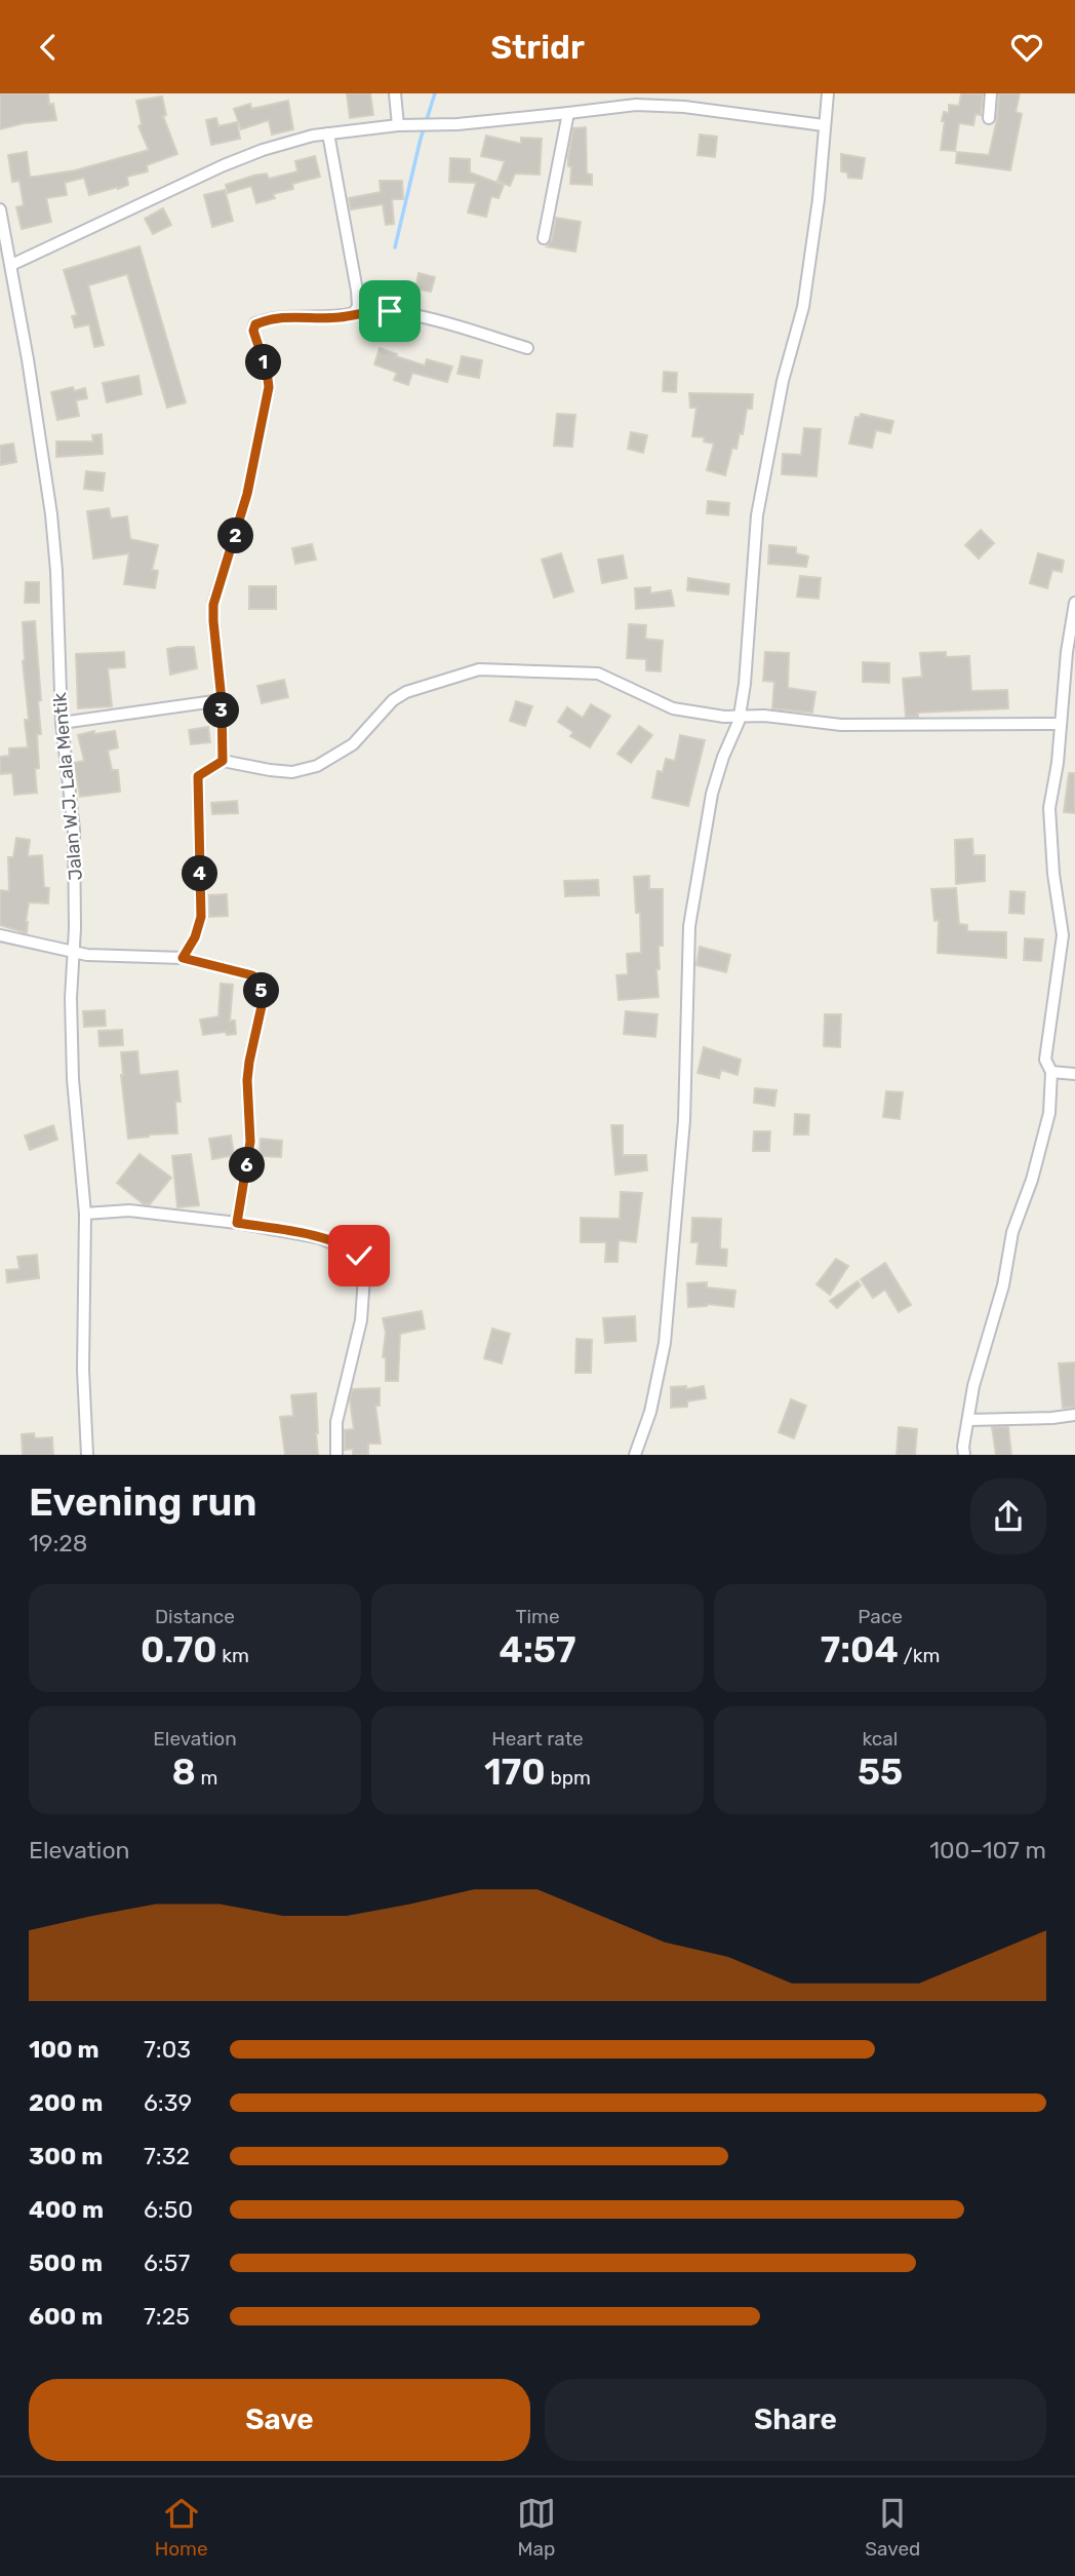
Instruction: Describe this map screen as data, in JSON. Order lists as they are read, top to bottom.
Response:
{
  "streets": {
    "street": ["Jalan W.J. Lala Mentik"]
  },
  "page": {
    "header": "Stridr",
    "pins": [
      "1",
      "2",
      "3",
      "4",
      "5",
      "6"
    ],
    "heading": ["Evening run", "19:28"],
    "stats": [
      ["Distance", "0.70 km"],
      ["Time", "4:57"],
      ["Pace", "7:04 /km"],
      ["Elevation", "8 m"],
      ["Heart rate", "170 bpm"],
      ["kcal", "55"]
    ],
    "chart": ["Elevation", "100–107 m"],
    "list": [
      {
        "name": "100 m",
        "note": "7:03"
      },
      {
        "name": "200 m",
        "note": "6:39"
      },
      {
        "name": "300 m",
        "note": "7:32"
      },
      {
        "name": "400 m",
        "note": "6:50"
      },
      {
        "name": "500 m",
        "note": "6:57"
      },
      {
        "name": "600 m",
        "note": "7:25"
      }
    ],
    "buttons": ["Save", "Share"],
    "tabs": ["Home", "Map", "Saved"]
  }
}
